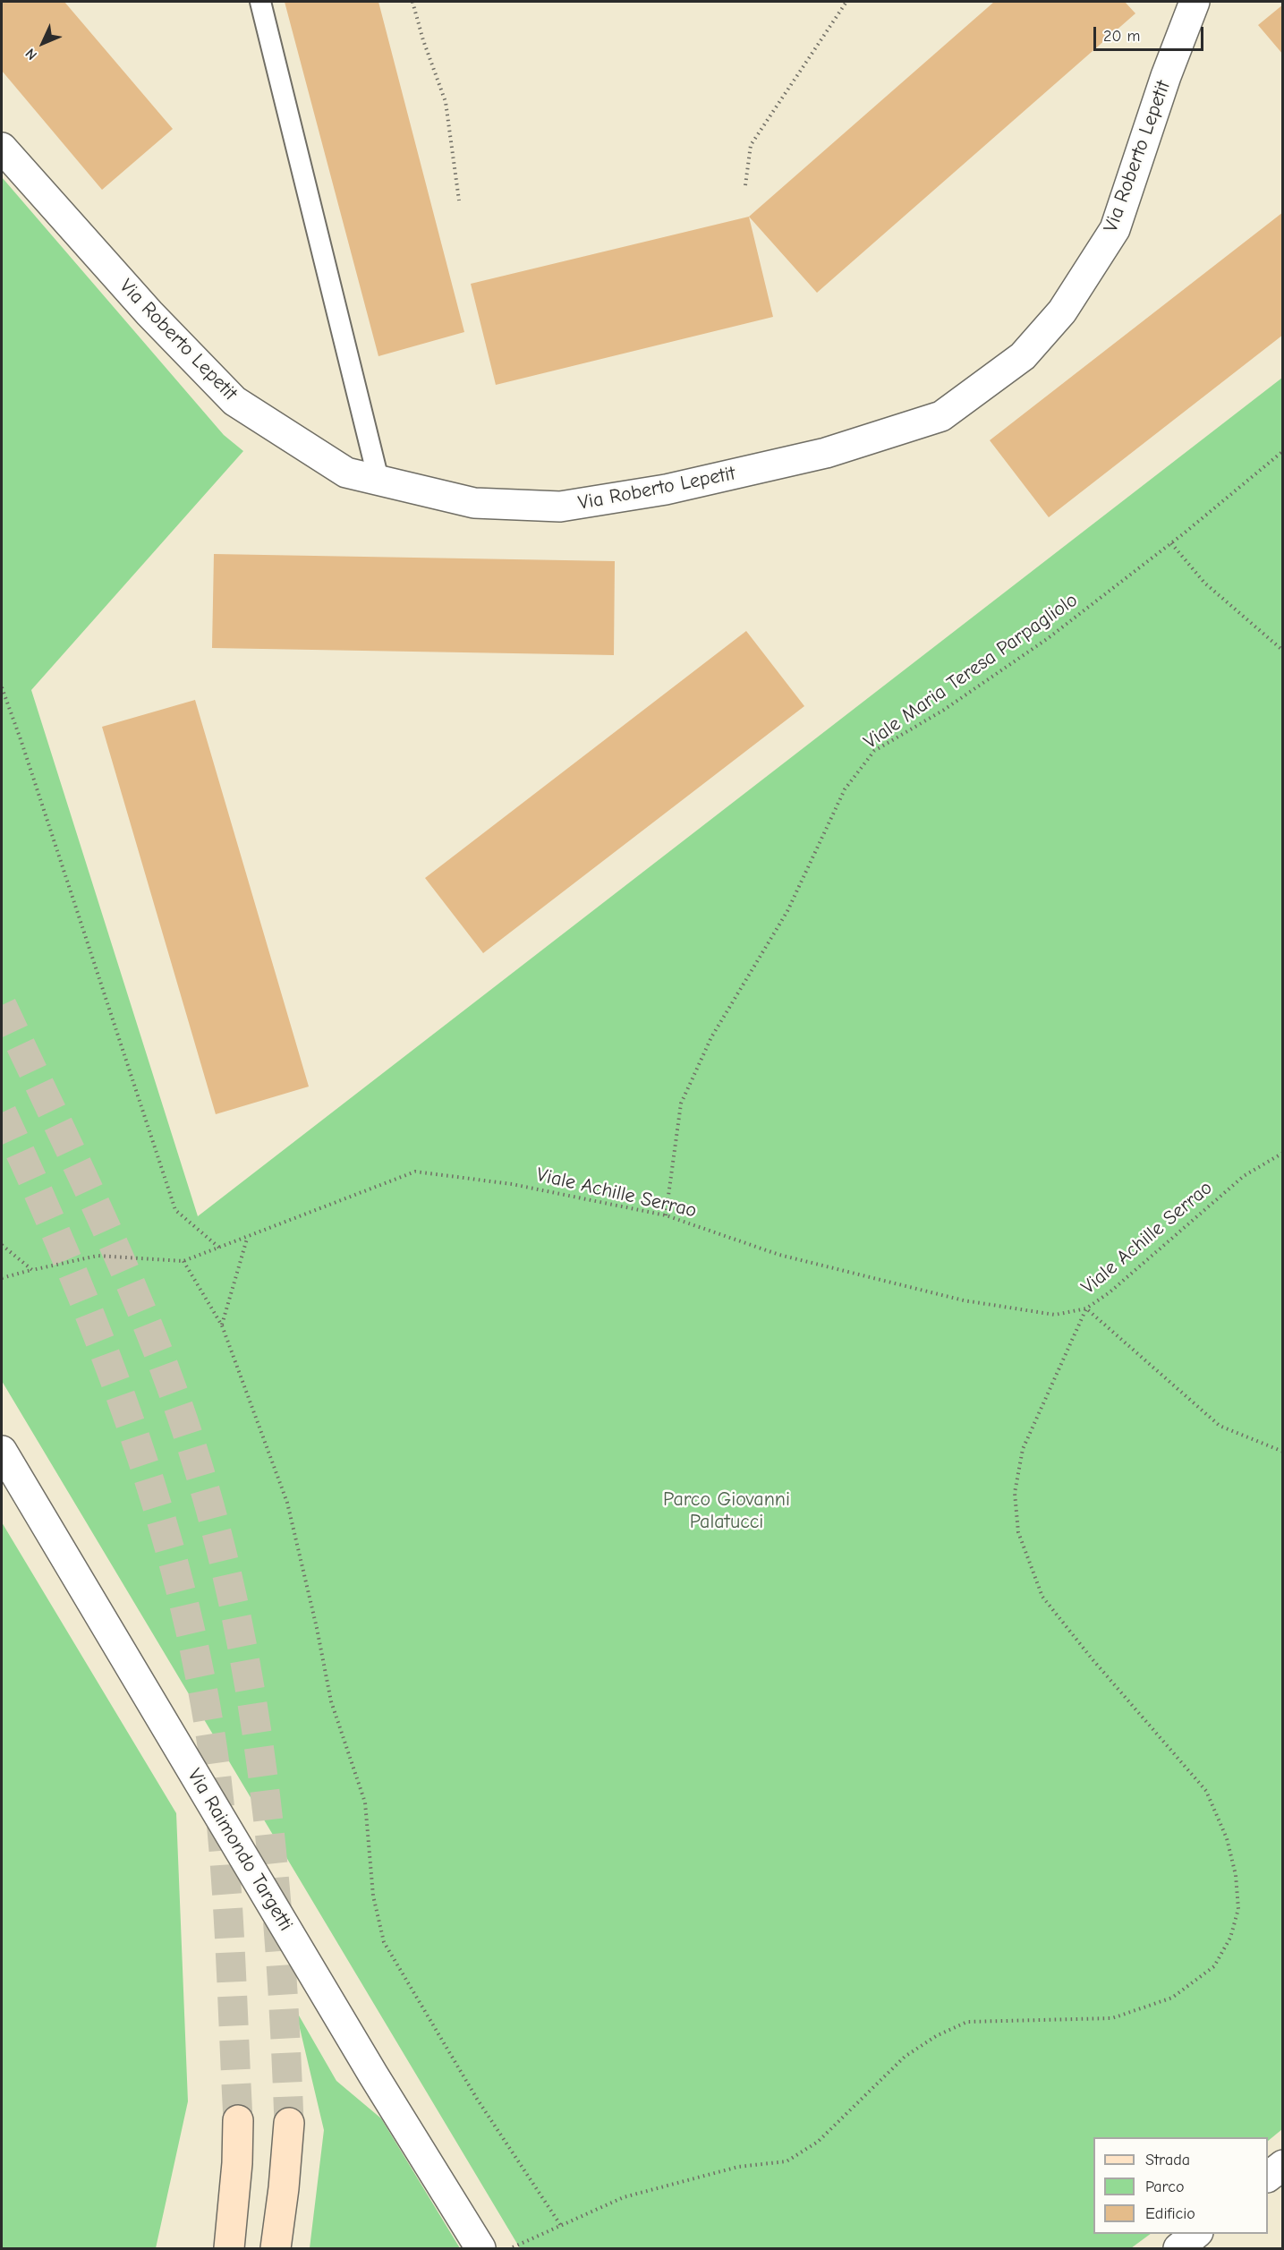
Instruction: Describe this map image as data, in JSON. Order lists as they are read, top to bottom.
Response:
{
  "streets": {
    "street": ["Via Roberto Lepetit", "Via Raimondo Targetti"],
    "path": ["Viale Maria Teresa Parpagliolo", "Viale Achille Serrao"]
  },
  "crossings": [
    ["Viale Maria Teresa Parpagliolo", "Viale Achille Serrao"]
  ],
  "parks": ["Parco Giovanni Palatucci"],
  "legend": ["Strada", "Parco", "Edificio"],
  "scale_bar": "20 m",
  "north": "bottom left"
}
